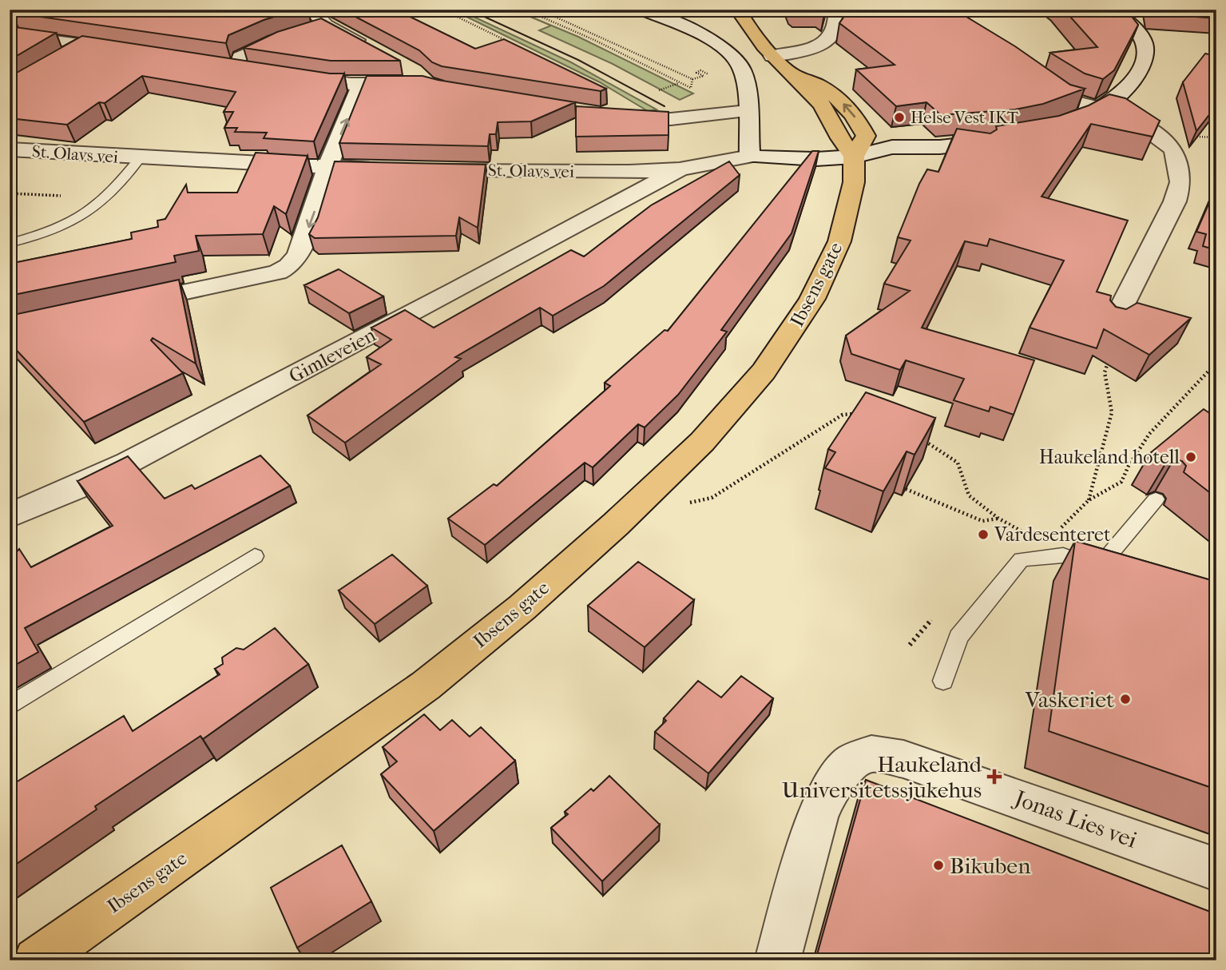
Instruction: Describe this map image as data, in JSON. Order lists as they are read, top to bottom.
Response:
{
  "streets": {
    "main road": ["Ibsens gate"],
    "street": ["St. Olavs vei", "Gimleveien", "Jonas Lies vei"]
  },
  "crossings": [
    ["St. Olavs vei", "Ibsens gate"],
    ["St. Olavs vei", "Gimleveien"]
  ],
  "places": {
    "other": [
      "Helse Vest IKT",
      "Haukeland hotell",
      "Vardesenteret",
      "Vaskeriet",
      "Bikuben"
    ],
    "health": ["Haukeland Universitetssjukehus"]
  }
}
